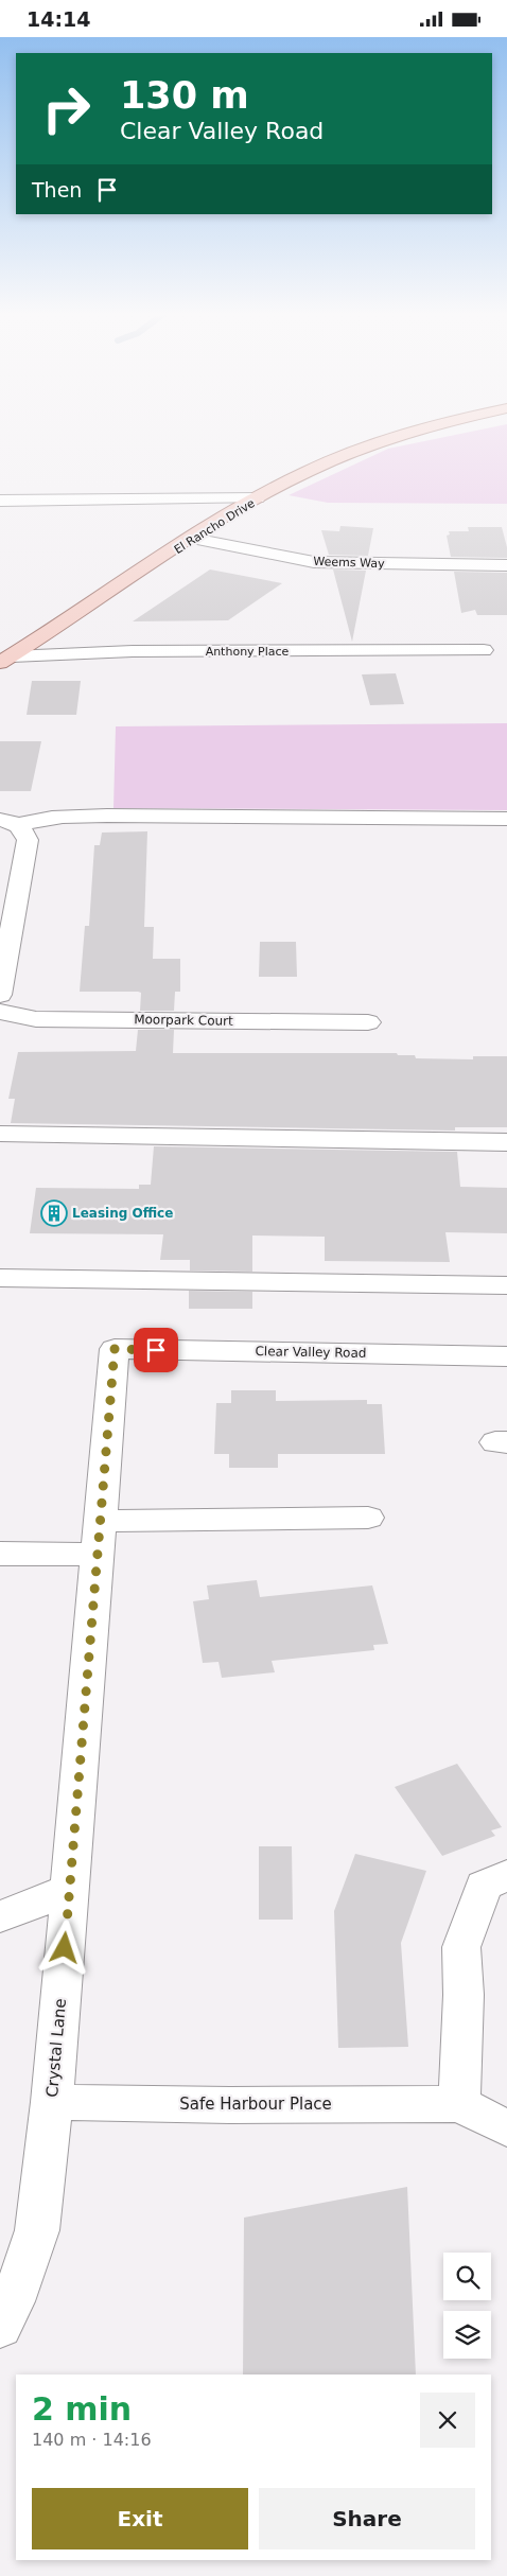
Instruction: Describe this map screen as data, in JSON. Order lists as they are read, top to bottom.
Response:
{
  "streets": {
    "main road": ["El Rancho Drive"],
    "street": [
      "Weems Way",
      "Anthony Place",
      "Moorpark Court",
      "Clear Valley Road",
      "Crystal Lane",
      "Safe Harbour Place"
    ]
  },
  "crossings": [
    ["El Rancho Drive", "Weems Way"],
    ["El Rancho Drive", "Anthony Place"],
    ["Clear Valley Road", "Crystal Lane"],
    ["Crystal Lane", "Safe Harbour Place"]
  ],
  "places": {
    "building": ["Leasing Office"]
  },
  "page": {
    "status": "14:14",
    "turn": ["130 m", "Clear Valley Road"],
    "then": "Then",
    "heading": ["2 min", "140 m · 14:16"],
    "buttons": ["Exit", "Share"]
  }
}
